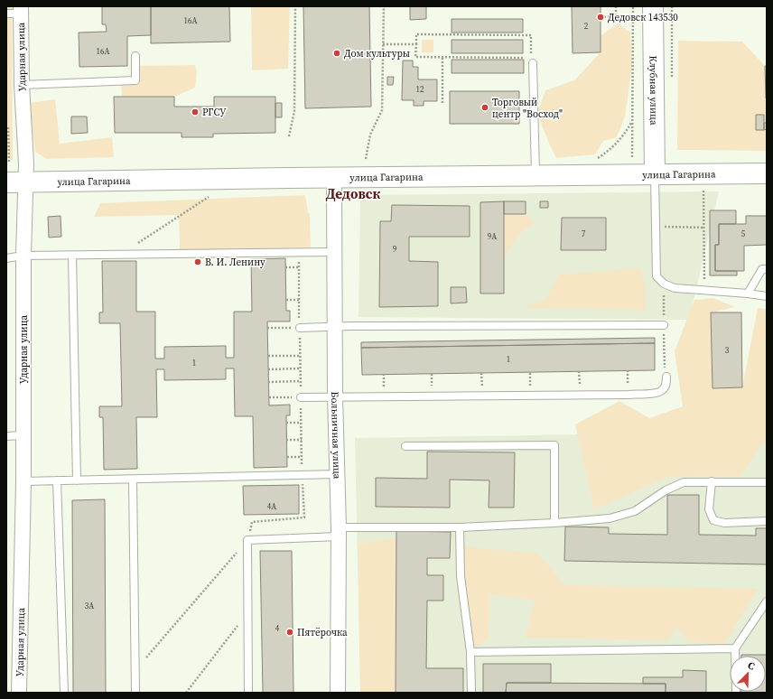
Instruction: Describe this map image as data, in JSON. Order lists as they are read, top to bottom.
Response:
{
  "streets": {
    "street": [
      "Ударная улица",
      "Клубная улица",
      "улица Гагарина",
      "Больничная улица"
    ]
  },
  "crossings": [
    ["Ударная улица", "улица Гагарина"],
    ["Клубная улица", "улица Гагарина"],
    ["улица Гагарина", "Больничная улица"]
  ],
  "districts": ["Дедовск"],
  "places": [
    "Дедовск 143530",
    "Дом культуры",
    "Торговый центр \"Восход\"",
    "РГСУ",
    "В. И. Ленину",
    "Пятёрочка"
  ],
  "house_numbers": [
    "16А",
    "2",
    "16А",
    "12",
    "7",
    "5",
    "9А",
    "9",
    "3",
    "1",
    "1",
    "4А",
    "3А",
    "4"
  ],
  "north": "top right"
}
